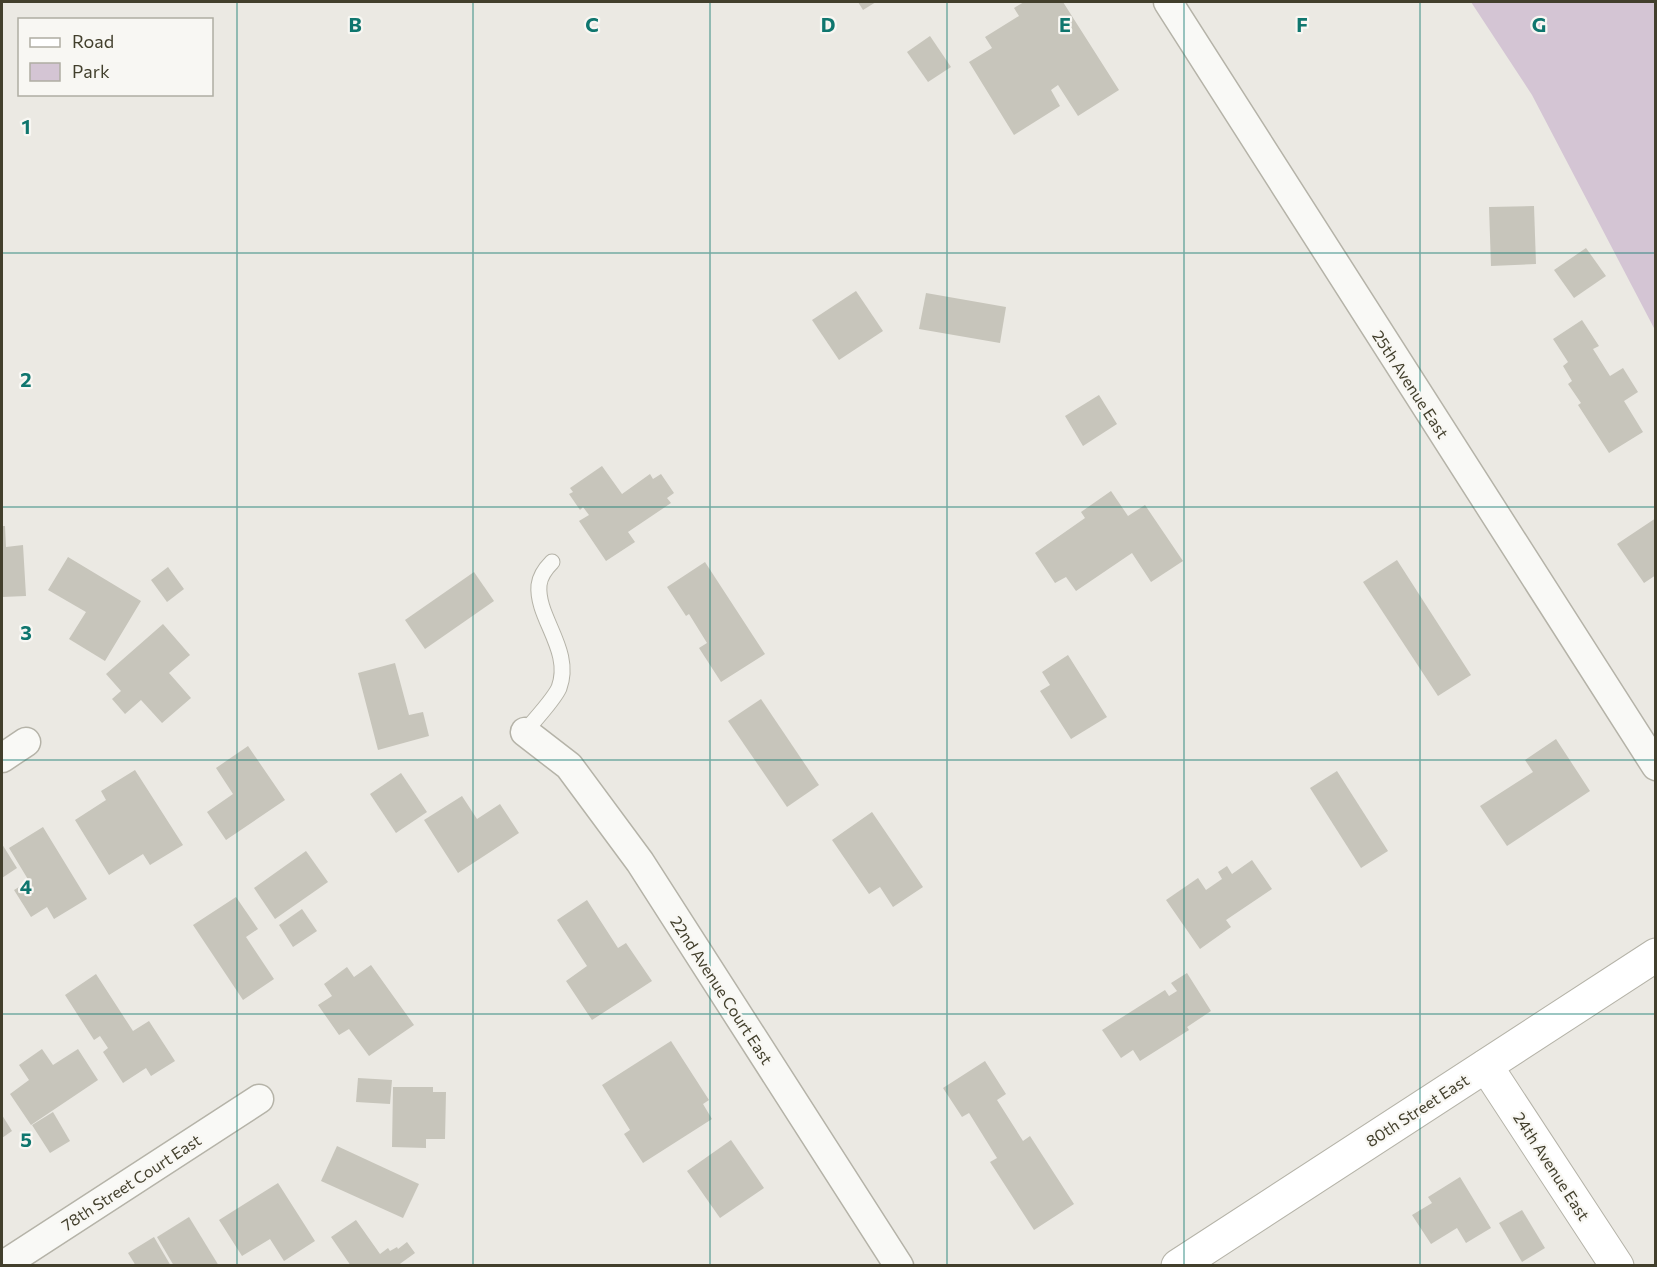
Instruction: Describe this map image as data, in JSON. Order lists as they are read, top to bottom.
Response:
{
  "streets": {
    "street": [
      "25th Avenue East",
      "22nd Avenue Court East",
      "80th Street East",
      "24th Avenue East",
      "78th Street Court East"
    ]
  },
  "crossings": [
    ["80th Street East", "24th Avenue East"]
  ],
  "legend": ["Road", "Park"],
  "grid": {
    "columns": [
      "B",
      "C",
      "D",
      "E",
      "F",
      "G"
    ],
    "rows": [
      "1",
      "2",
      "3",
      "4",
      "5"
    ]
  }
}
